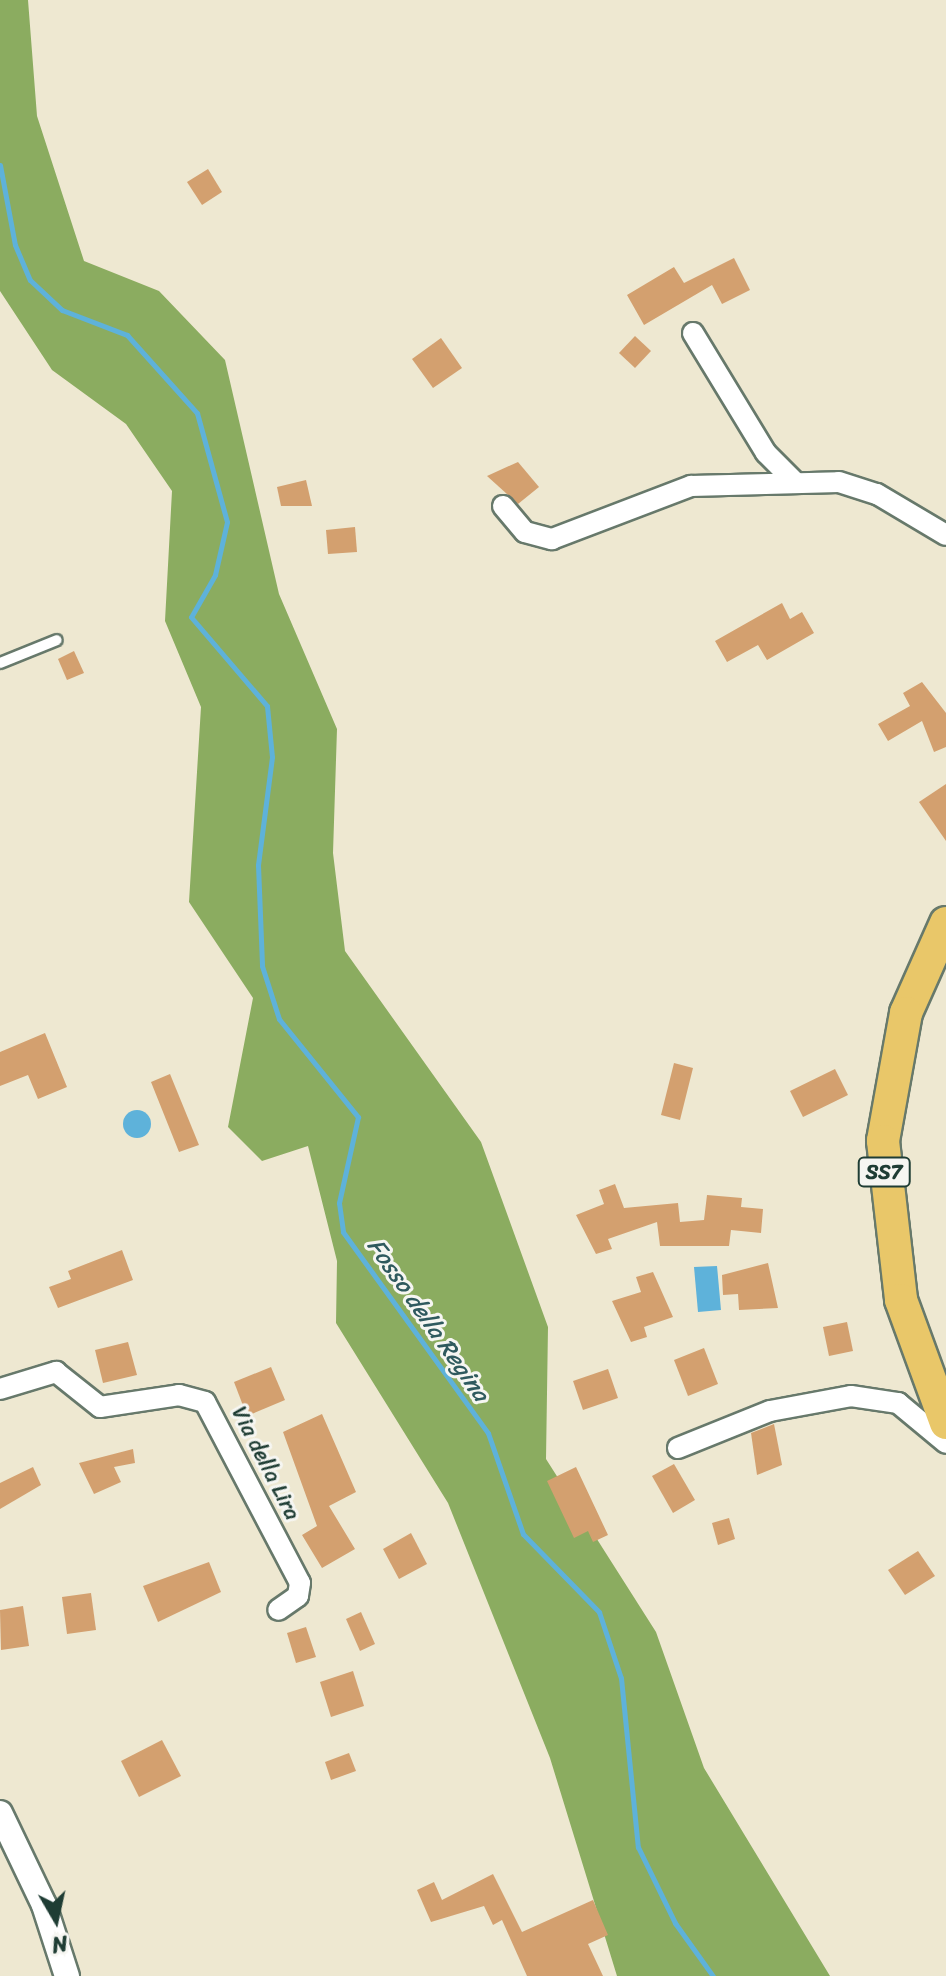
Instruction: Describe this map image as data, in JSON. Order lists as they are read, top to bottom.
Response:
{
  "streets": {
    "main road": ["SS7"],
    "street": ["Via della Lira"]
  },
  "water": ["Fosso della Regina"],
  "north": "bottom"
}
